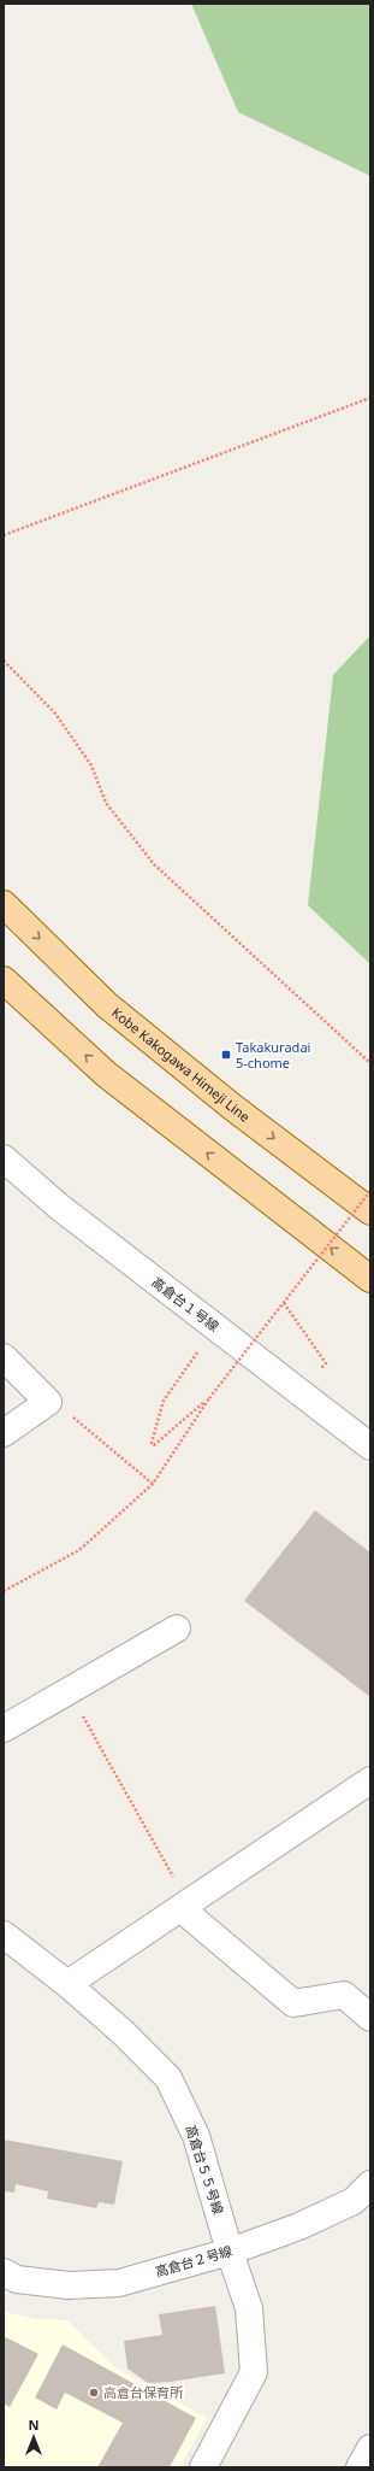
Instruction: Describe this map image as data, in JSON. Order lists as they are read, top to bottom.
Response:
{
  "streets": {
    "main road": ["Kobe Kakogawa Himeji Line"],
    "street": ["高倉台１号線", "高倉台５５号線", "高倉台２号線"]
  },
  "crossings": [
    ["高倉台５５号線", "高倉台２号線"]
  ],
  "places": {
    "transit": ["Takakuradai 5-chome"],
    "other": ["高倉台保育所"]
  },
  "north": "top"
}
